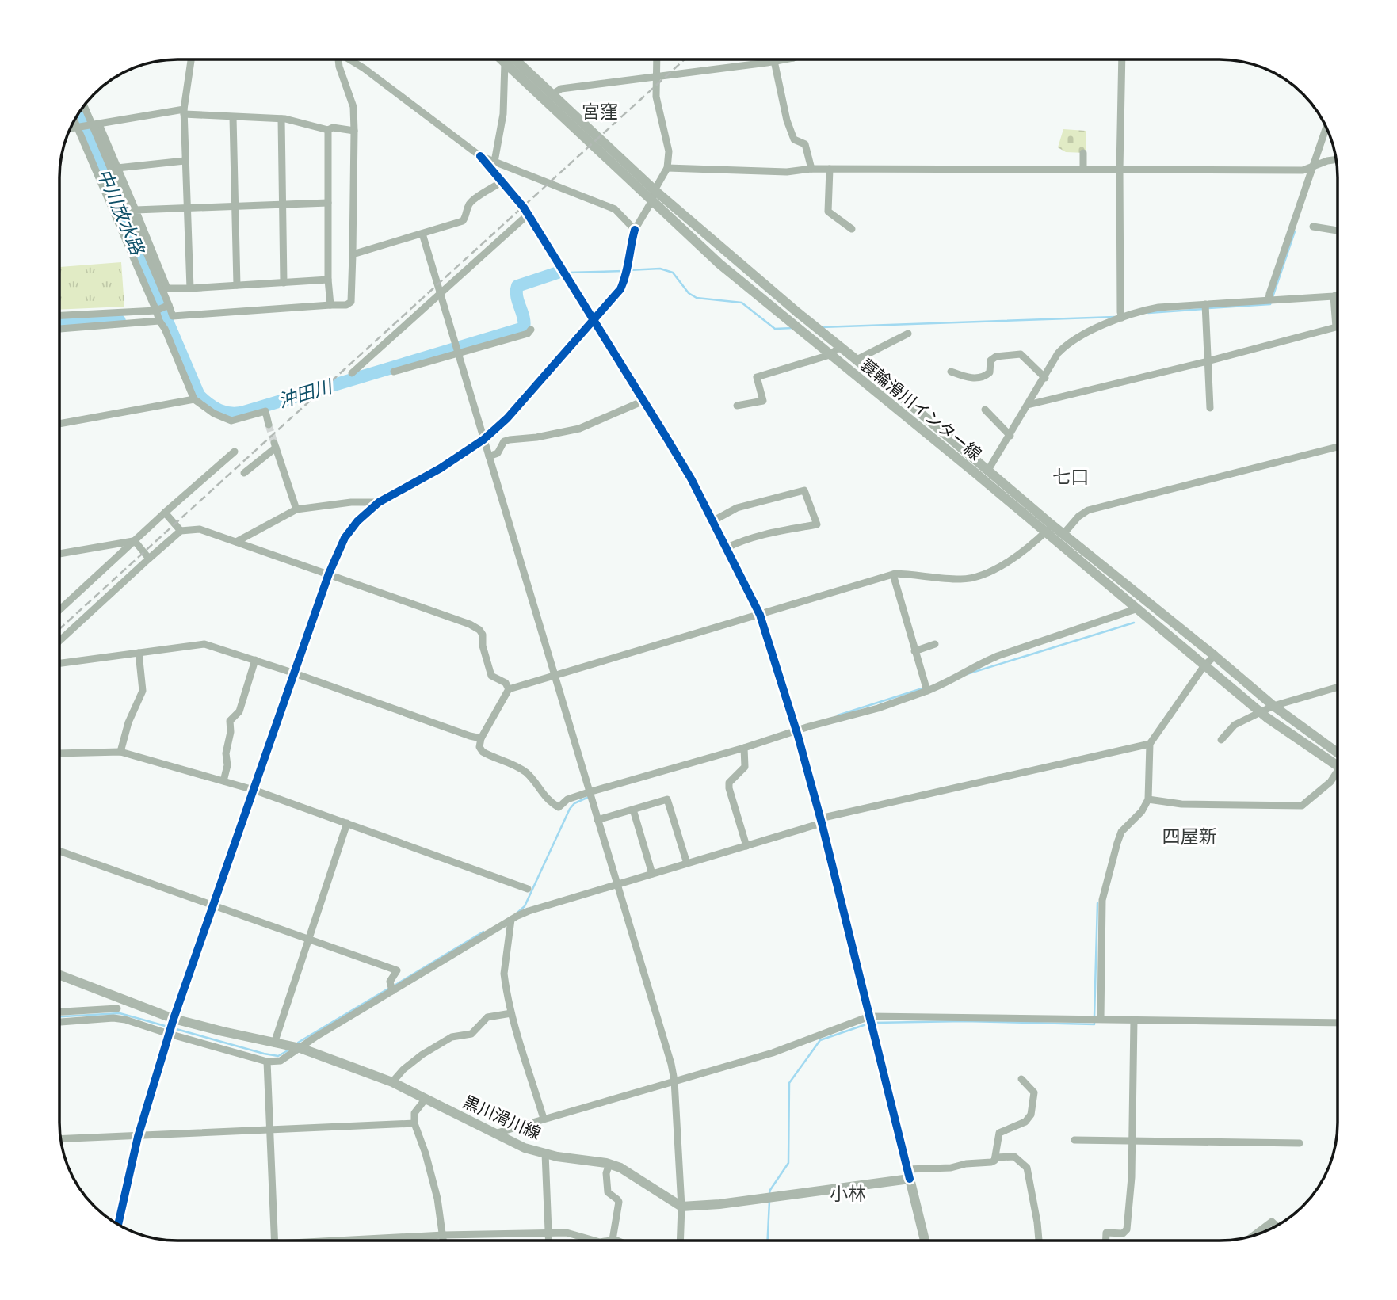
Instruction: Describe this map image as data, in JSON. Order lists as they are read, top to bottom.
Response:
{
  "streets": {
    "main road": ["蓑輪滑川インター線", "黒川滑川線"]
  },
  "districts": [
    "宮窪",
    "七口",
    "四屋新",
    "小林"
  ],
  "water": ["中川放水路", "沖田川"]
}
